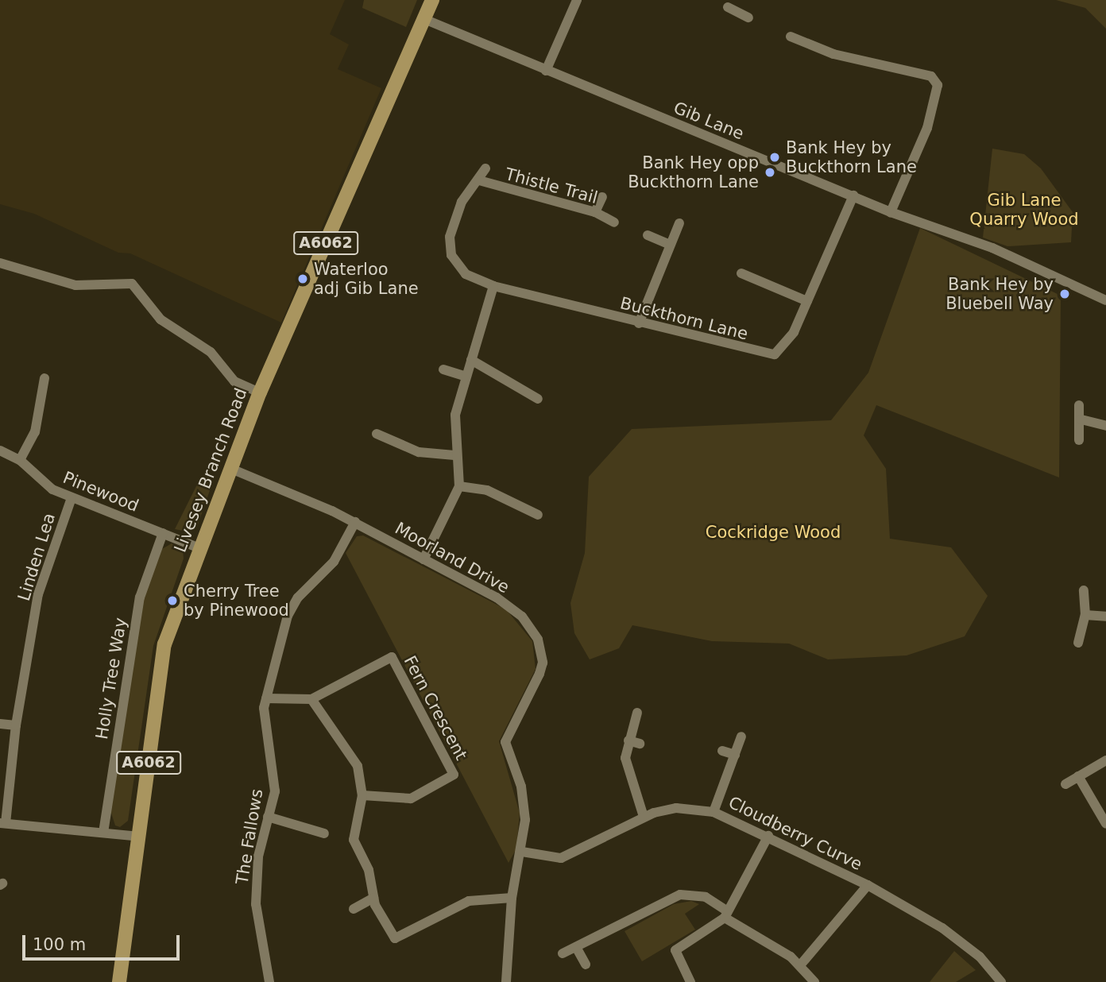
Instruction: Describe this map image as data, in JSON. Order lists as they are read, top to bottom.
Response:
{
  "streets": {
    "main road": ["A6062", "Livesey Branch Road"],
    "street": [
      "Gib Lane",
      "Thistle Trail",
      "Buckthorn Lane",
      "Pinewood",
      "Linden Lea",
      "Moorland Drive",
      "Holly Tree Way",
      "Fern Crescent",
      "Cloudberry Curve",
      "The Fallows"
    ]
  },
  "crossings": [
    ["Gib Lane", "Buckthorn Lane"],
    ["Gib Lane", "Livesey Branch Road"],
    ["Thistle Trail", "Buckthorn Lane"],
    ["Livesey Branch Road", "Pinewood"],
    ["Livesey Branch Road", "Moorland Drive"],
    ["Pinewood", "Linden Lea"],
    ["Pinewood", "Holly Tree Way"],
    ["Moorland Drive", "Cloudberry Curve"],
    ["Moorland Drive", "The Fallows"],
    ["Fern Crescent", "The Fallows"]
  ],
  "parks": ["Gib Lane Quarry Wood", "Cockridge Wood"],
  "places": [
    "Bank Hey by Buckthorn Lane",
    "Bank Hey opp Buckthorn Lane",
    "Waterloo adj Gib Lane",
    "Bank Hey by Bluebell Way",
    "Cherry Tree by Pinewood"
  ],
  "scale_bar": "100 m"
}
